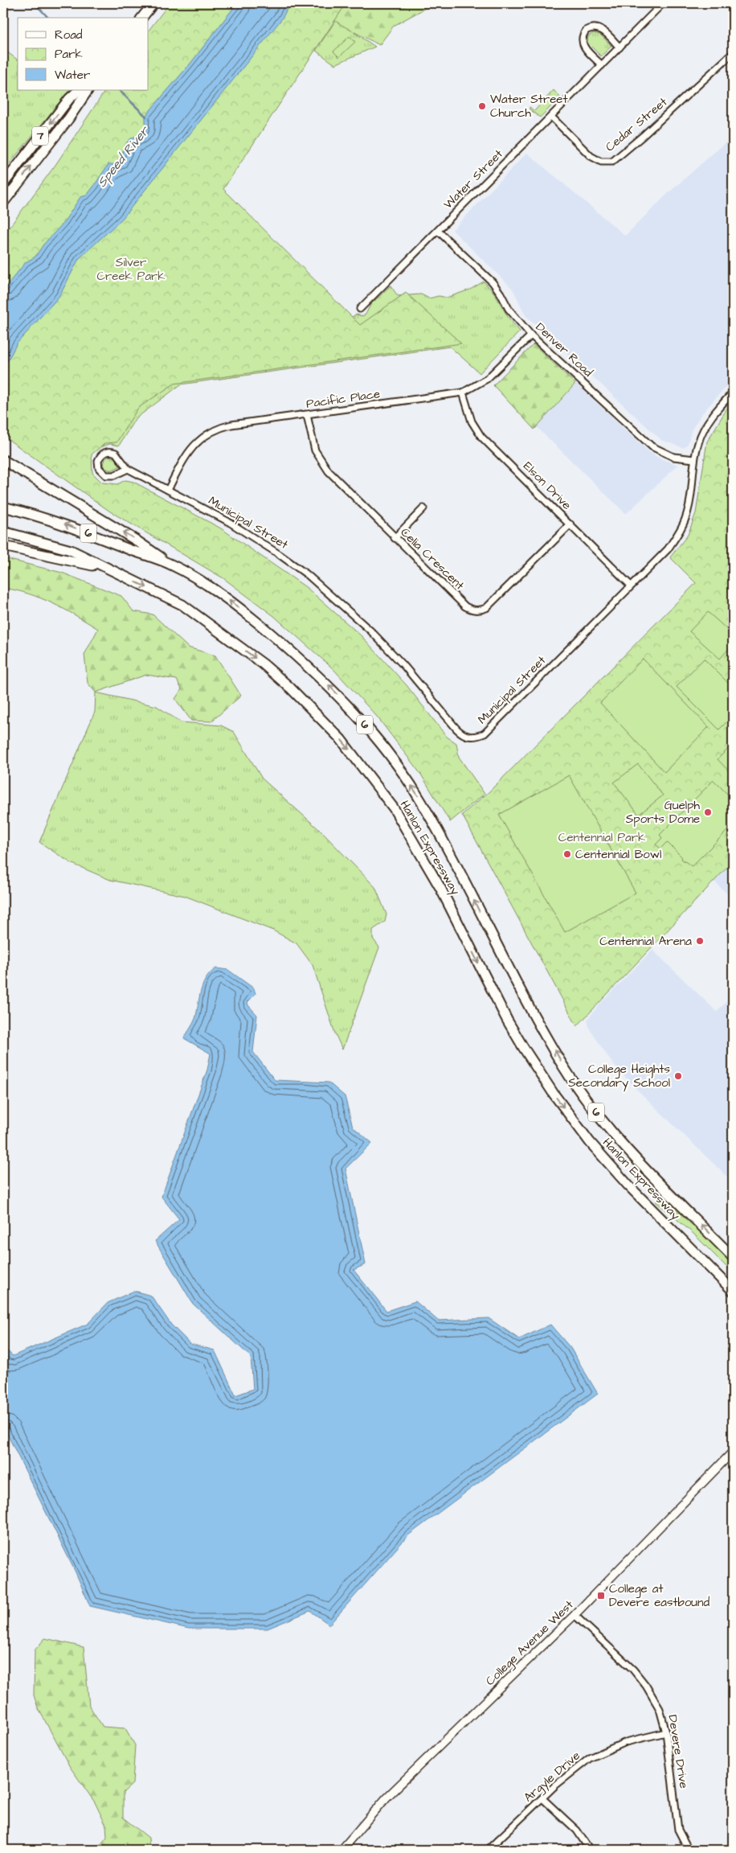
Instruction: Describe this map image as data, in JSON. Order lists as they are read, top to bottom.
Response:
{
  "streets": {
    "main road": ["7", "6", "Hanlon Expressway"],
    "street": [
      "Cedar Street",
      "Water Street",
      "Denver Road",
      "Pacific Place",
      "Elson Drive",
      "Municipal Street",
      "Celia Crescent",
      "College Avenue West",
      "Devere Drive",
      "Argyle Drive"
    ]
  },
  "crossings": [
    ["Cedar Street", "Water Street"],
    ["Water Street", "Denver Road"],
    ["Denver Road", "Pacific Place"],
    ["Denver Road", "Municipal Street"],
    ["Pacific Place", "Elson Drive"],
    ["Pacific Place", "Municipal Street"],
    ["Pacific Place", "Celia Crescent"],
    ["Elson Drive", "Municipal Street"],
    ["Elson Drive", "Celia Crescent"],
    ["College Avenue West", "Devere Drive"],
    ["Devere Drive", "Argyle Drive"]
  ],
  "water": ["Speed River"],
  "parks": ["Silver Creek Park", "Centennial Park"],
  "places": {
    "other": [
      "Water Street Church",
      "Guelph Sports Dome",
      "Centennial Bowl",
      "Centennial Arena",
      "College Heights Secondary School"
    ],
    "transit": ["College at Devere eastbound"]
  },
  "legend": ["Road", "Park", "Water"]
}
